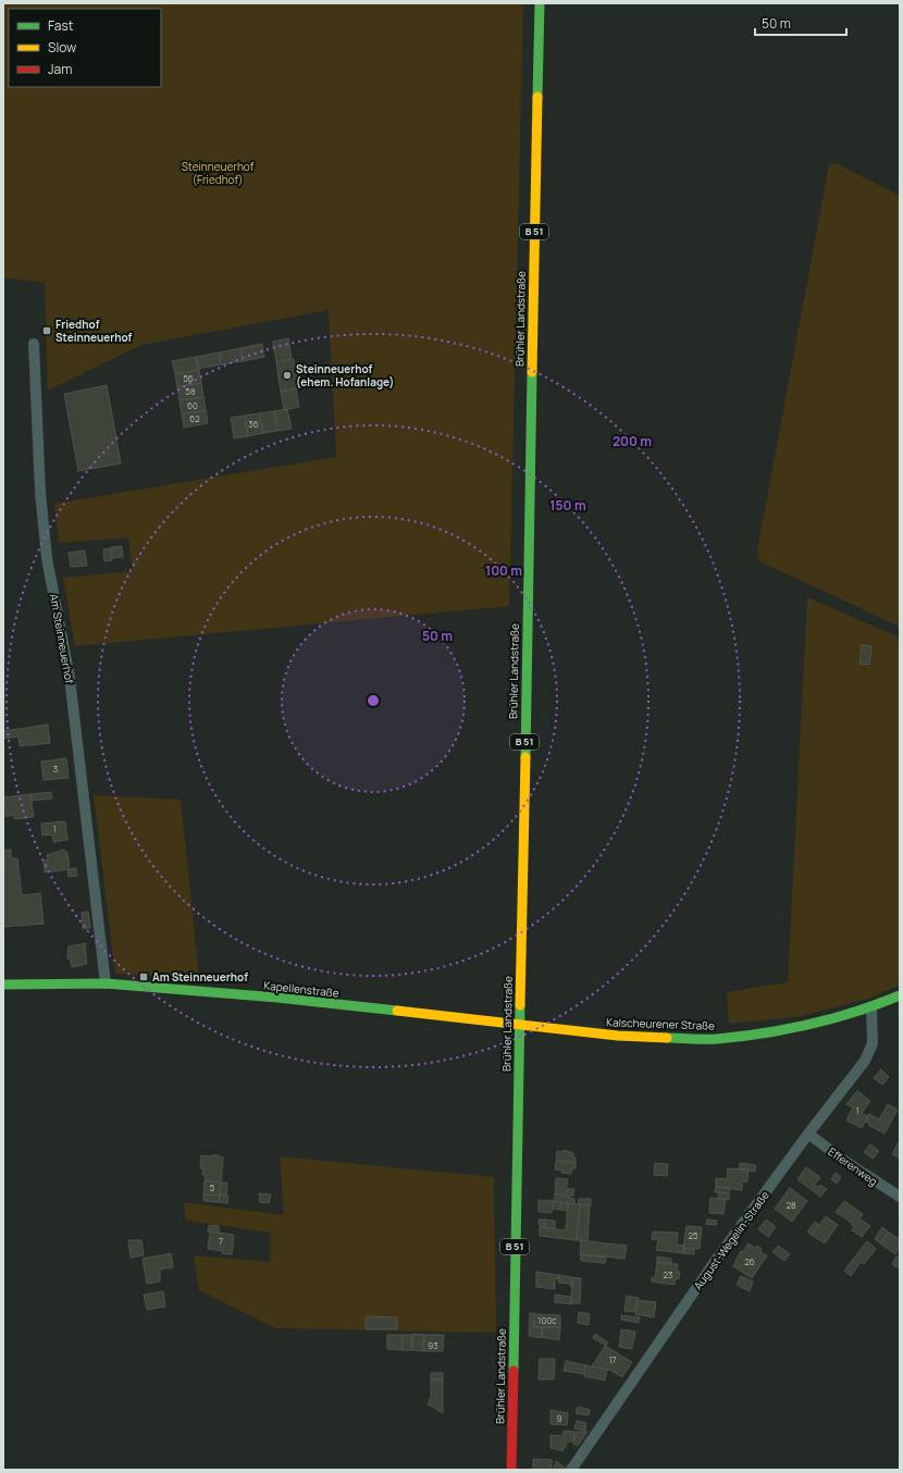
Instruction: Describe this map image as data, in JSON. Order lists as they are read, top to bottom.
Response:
{
  "streets": {
    "main road": [
      "B 51",
      "Brühler Landstraße",
      "Kapellenstraße",
      "Kalscheurener Straße"
    ],
    "street": ["Am Steinneuerhof", "Efferenweg", "August-Wegelin-Straße"]
  },
  "crossings": [
    ["Brühler Landstraße", "Kapellenstraße"],
    ["Brühler Landstraße", "Kalscheurener Straße"],
    ["Am Steinneuerhof", "Kapellenstraße"],
    ["Kapellenstraße", "Kalscheurener Straße"],
    ["Kalscheurener Straße", "August-Wegelin-Straße"],
    ["Efferenweg", "August-Wegelin-Straße"]
  ],
  "parks": ["Steinneuerhof (Friedhof)"],
  "places": {
    "transit": ["Friedhof Steinneuerhof", "Am Steinneuerhof"],
    "other": ["Steinneuerhof (ehem. Hofanlage)"]
  },
  "house_numbers": [
    "56",
    "58",
    "60",
    "62",
    "36",
    "3",
    "1",
    "1",
    "5",
    "28",
    "25",
    "7",
    "26",
    "23",
    "100c",
    "93",
    "17",
    "9"
  ],
  "legend": ["Fast", "Slow", "Jam"],
  "scale_bar": "50 m",
  "rings": [
    "200 m",
    "150 m",
    "100 m",
    "50 m"
  ]
}
